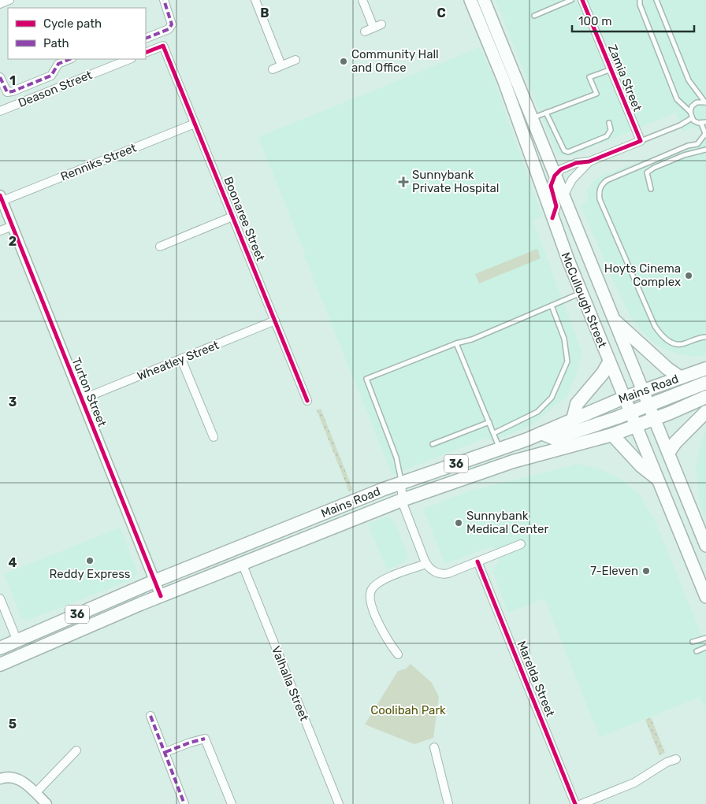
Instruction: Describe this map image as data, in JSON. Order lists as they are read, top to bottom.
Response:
{
  "streets": {
    "main road": ["McCullough Street", "Mains Road", "36"],
    "street": [
      "Zamia Street",
      "Deason Street",
      "Renniks Street",
      "Boonaree Street",
      "Wheatley Street",
      "Turton Street",
      "Marelda Street",
      "Valhalla Street"
    ]
  },
  "crossings": [
    ["Renniks Street", "Boonaree Street"],
    ["Renniks Street", "Turton Street"],
    ["Boonaree Street", "Wheatley Street"],
    ["McCullough Street", "Mains Road"],
    ["Wheatley Street", "Turton Street"],
    ["Mains Road", "Turton Street"],
    ["Mains Road", "Valhalla Street"]
  ],
  "parks": ["Coolibah Park"],
  "places": {
    "other": [
      "Community Hall and Office",
      "Hoyts Cinema Complex",
      "Sunnybank Medical Center",
      "Reddy Express",
      "7-Eleven"
    ],
    "health": ["Sunnybank Private Hospital"]
  },
  "legend": ["Cycle path", "Path"],
  "scale_bar": "100 m",
  "grid": {
    "columns": ["B", "C"],
    "rows": [
      "1",
      "2",
      "3",
      "4",
      "5"
    ]
  }
}
